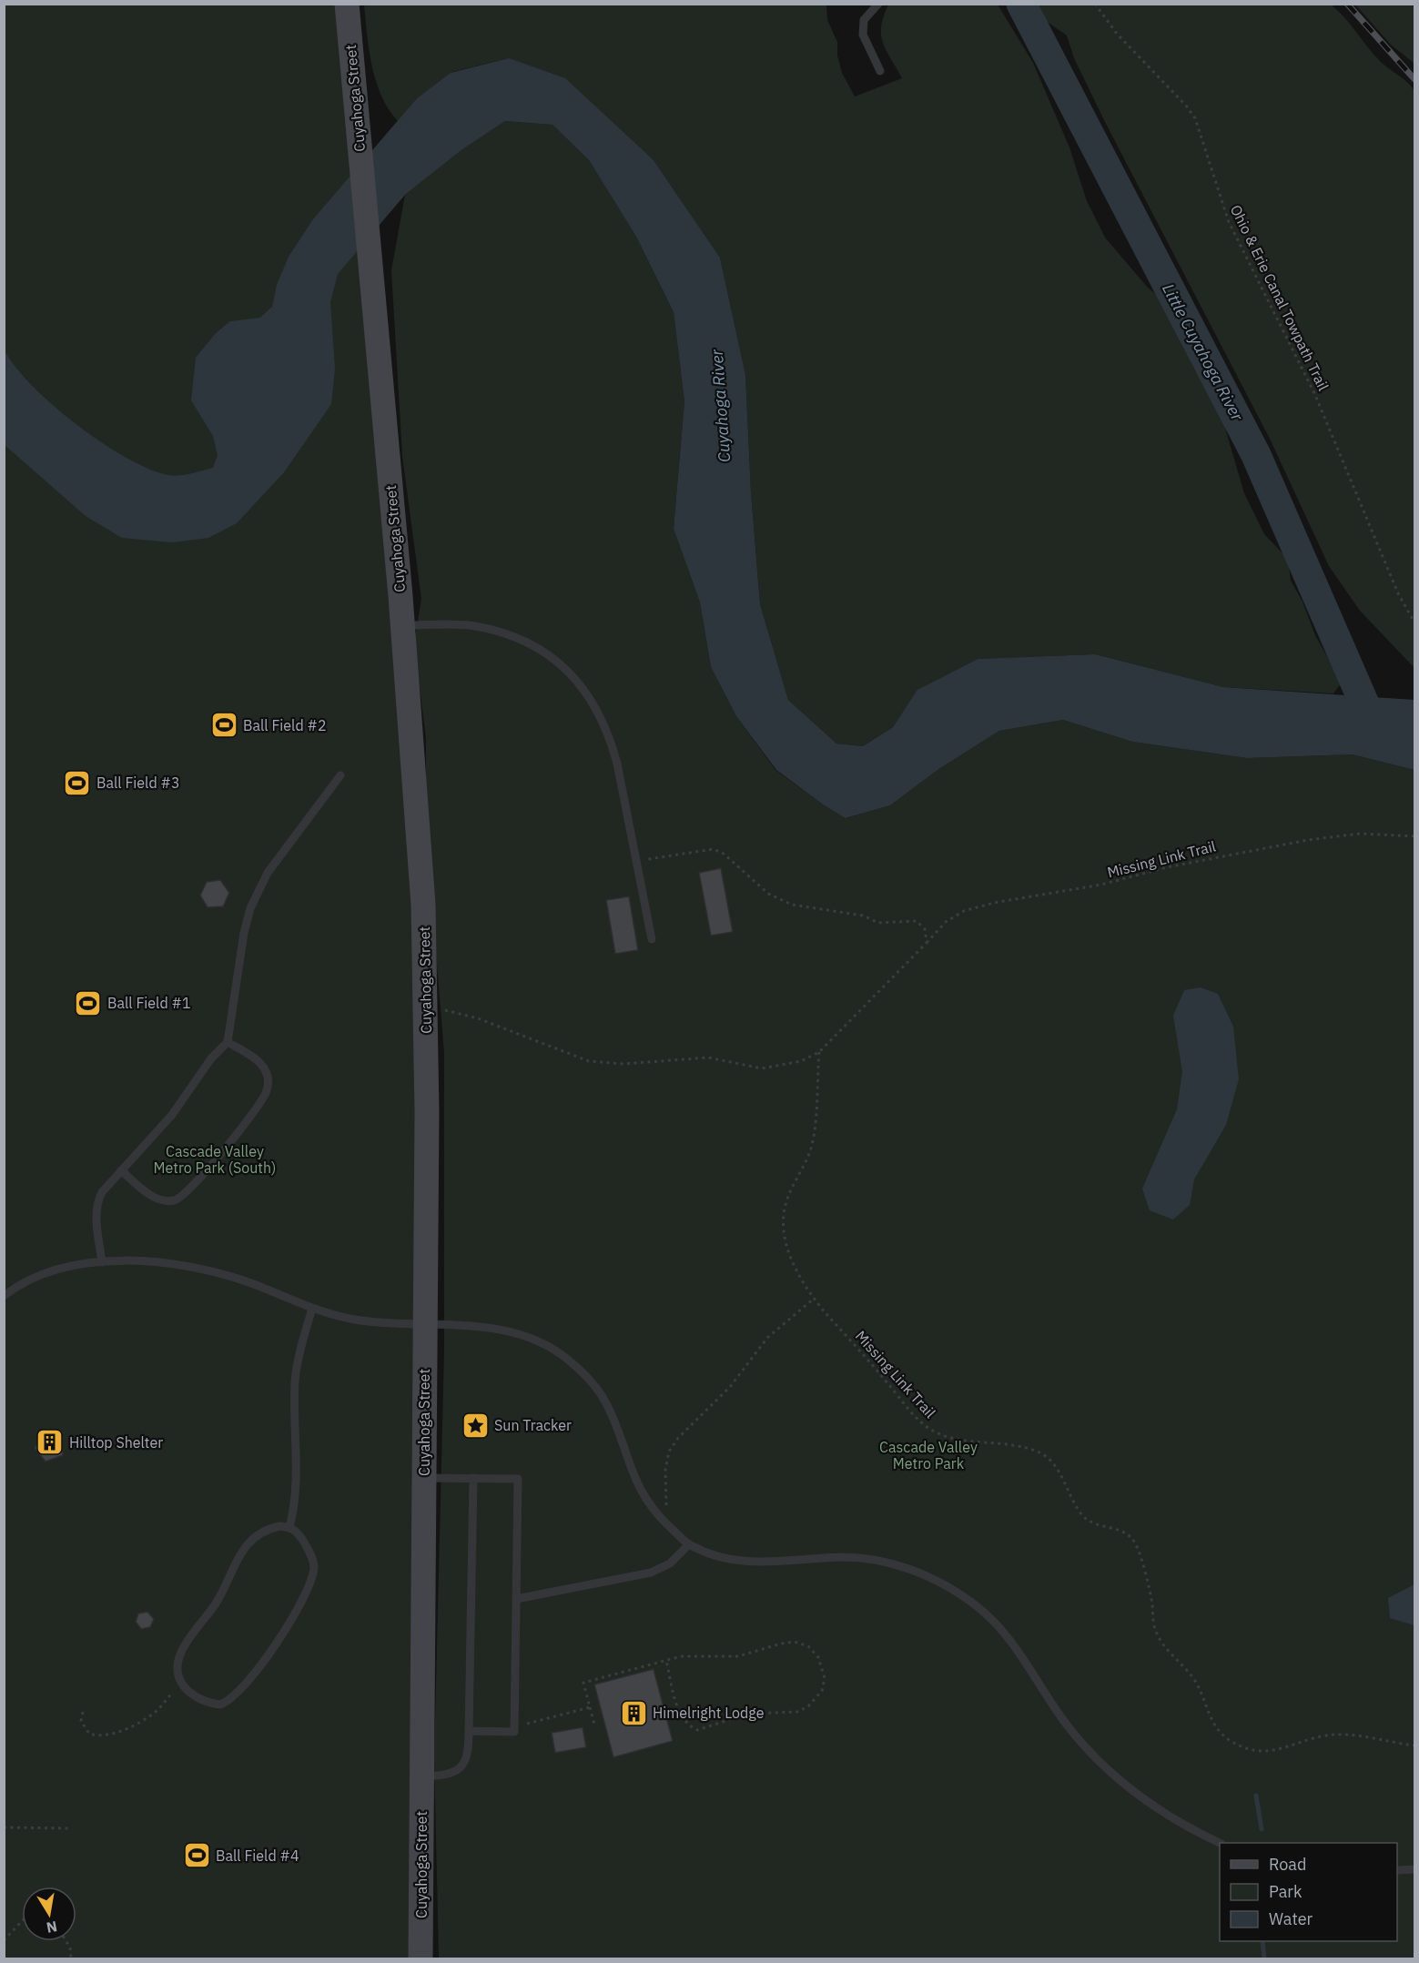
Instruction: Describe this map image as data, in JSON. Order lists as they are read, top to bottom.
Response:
{
  "streets": {
    "street": ["Cuyahoga Street"],
    "path": ["Ohio & Erie Canal Towpath Trail", "Missing Link Trail"]
  },
  "water": ["Little Cuyahoga River", "Cuyahoga River"],
  "parks": ["Cascade Valley Metro Park (South)", "Cascade Valley Metro Park"],
  "places": {
    "sports": [
      "Ball Field #2",
      "Ball Field #3",
      "Ball Field #1",
      "Ball Field #4"
    ],
    "place": ["Sun Tracker"],
    "building": ["Hilltop Shelter", "Himelright Lodge"]
  },
  "legend": ["Road", "Park", "Water"],
  "north": "bottom"
}
